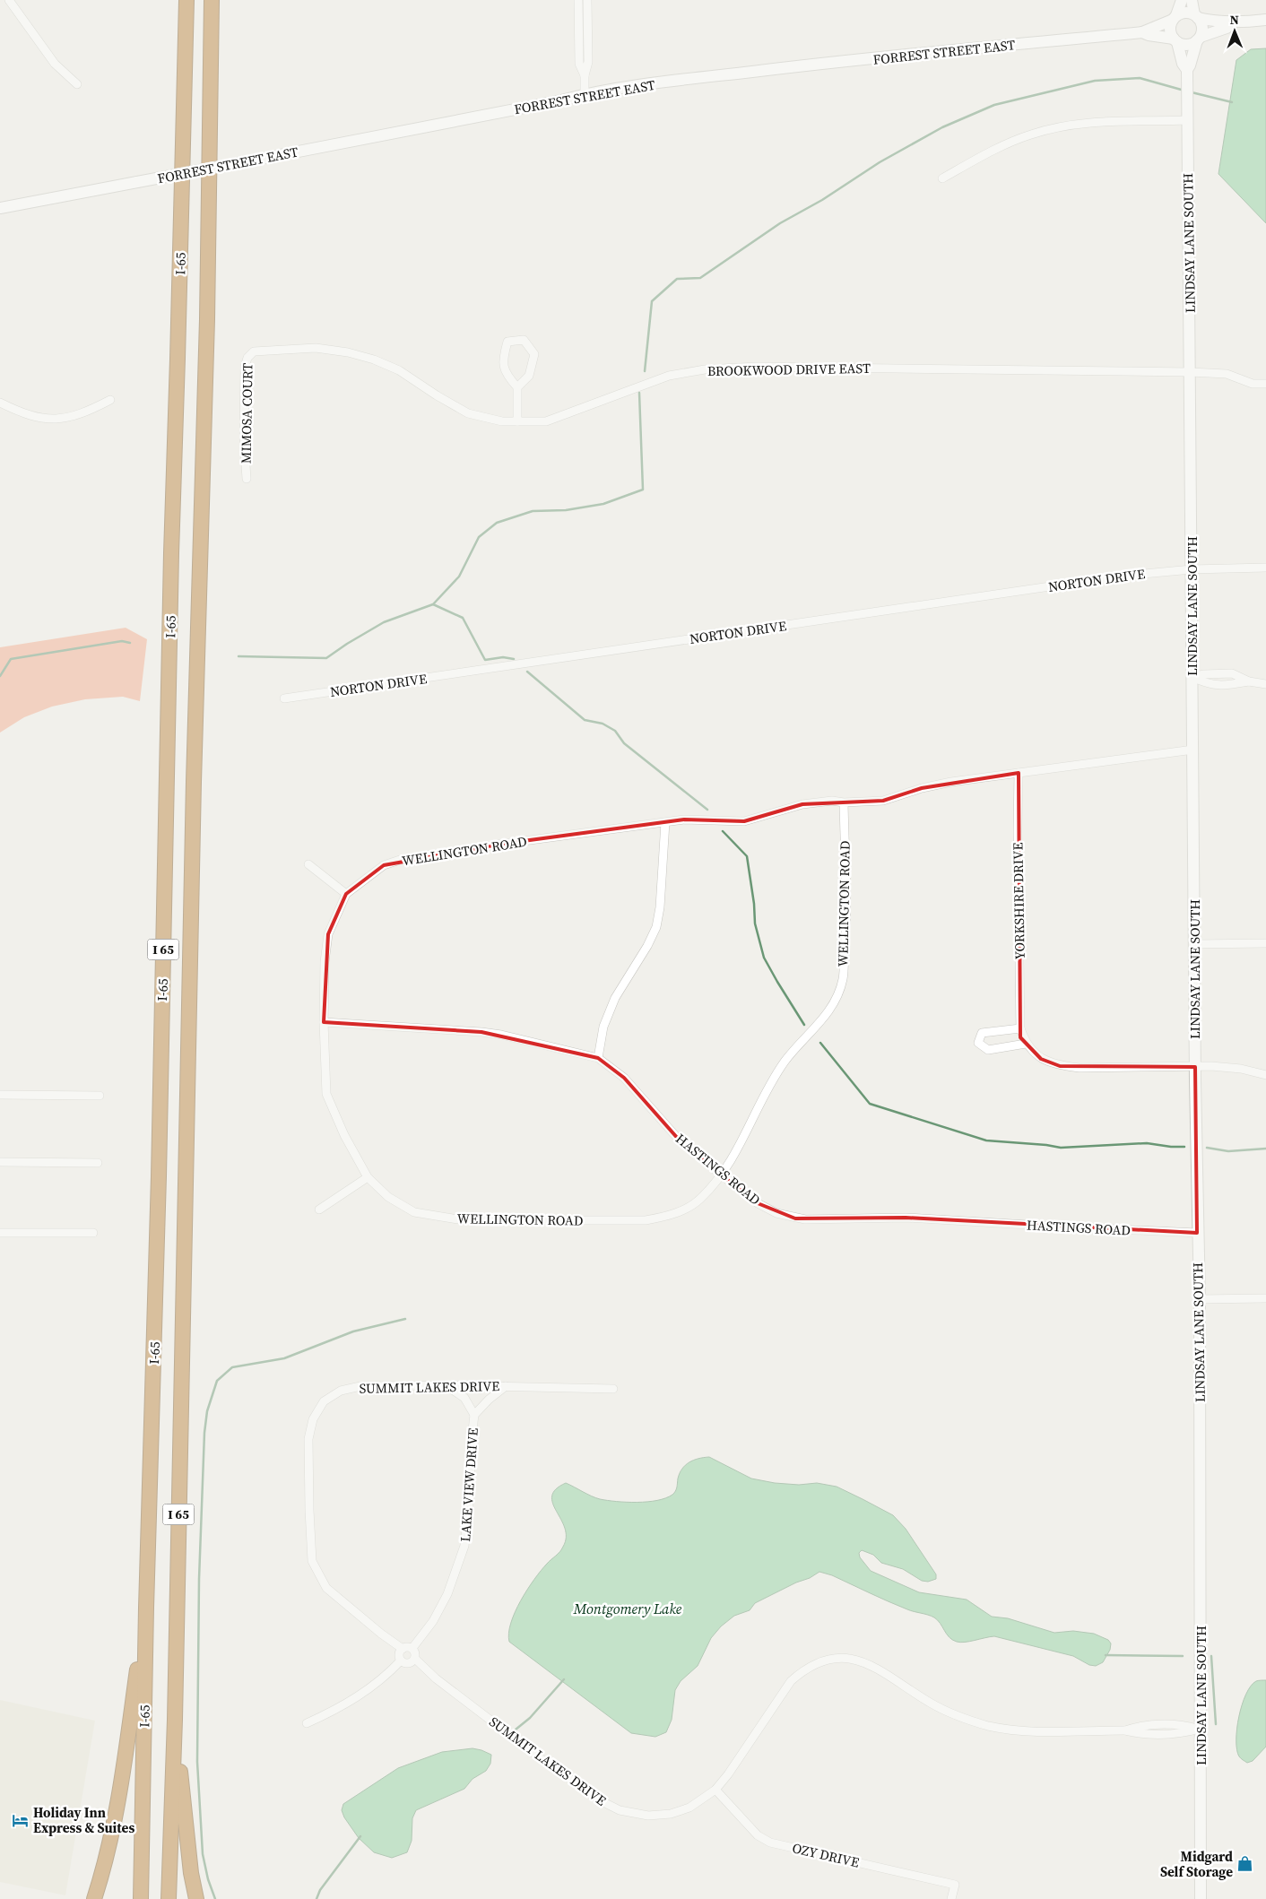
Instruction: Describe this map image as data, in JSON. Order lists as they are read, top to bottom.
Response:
{
  "streets": {
    "highway": ["I-65", "I 65"],
    "street": [
      "FORREST STREET EAST",
      "LINDSAY LANE SOUTH",
      "BROOKWOOD DRIVE EAST",
      "MIMOSA COURT",
      "NORTON DRIVE",
      "WELLINGTON ROAD",
      "YORKSHIRE DRIVE",
      "HASTINGS ROAD",
      "SUMMIT LAKES DRIVE",
      "LAKE VIEW DRIVE",
      "OZY DRIVE"
    ]
  },
  "crossings": [
    ["FORREST STREET EAST", "LINDSAY LANE SOUTH"],
    ["LINDSAY LANE SOUTH", "BROOKWOOD DRIVE EAST"],
    ["LINDSAY LANE SOUTH", "NORTON DRIVE"],
    ["LINDSAY LANE SOUTH", "WELLINGTON ROAD"],
    ["LINDSAY LANE SOUTH", "YORKSHIRE DRIVE"],
    ["LINDSAY LANE SOUTH", "HASTINGS ROAD"],
    ["LINDSAY LANE SOUTH", "SUMMIT LAKES DRIVE"],
    ["BROOKWOOD DRIVE EAST", "MIMOSA COURT"],
    ["WELLINGTON ROAD", "YORKSHIRE DRIVE"],
    ["WELLINGTON ROAD", "HASTINGS ROAD"],
    ["SUMMIT LAKES DRIVE", "LAKE VIEW DRIVE"],
    ["SUMMIT LAKES DRIVE", "OZY DRIVE"]
  ],
  "water": ["Montgomery Lake"],
  "places": {
    "hotel": ["Holiday Inn Express & Suites"],
    "shop": ["Midgard Self Storage"]
  },
  "north": "top"
}
